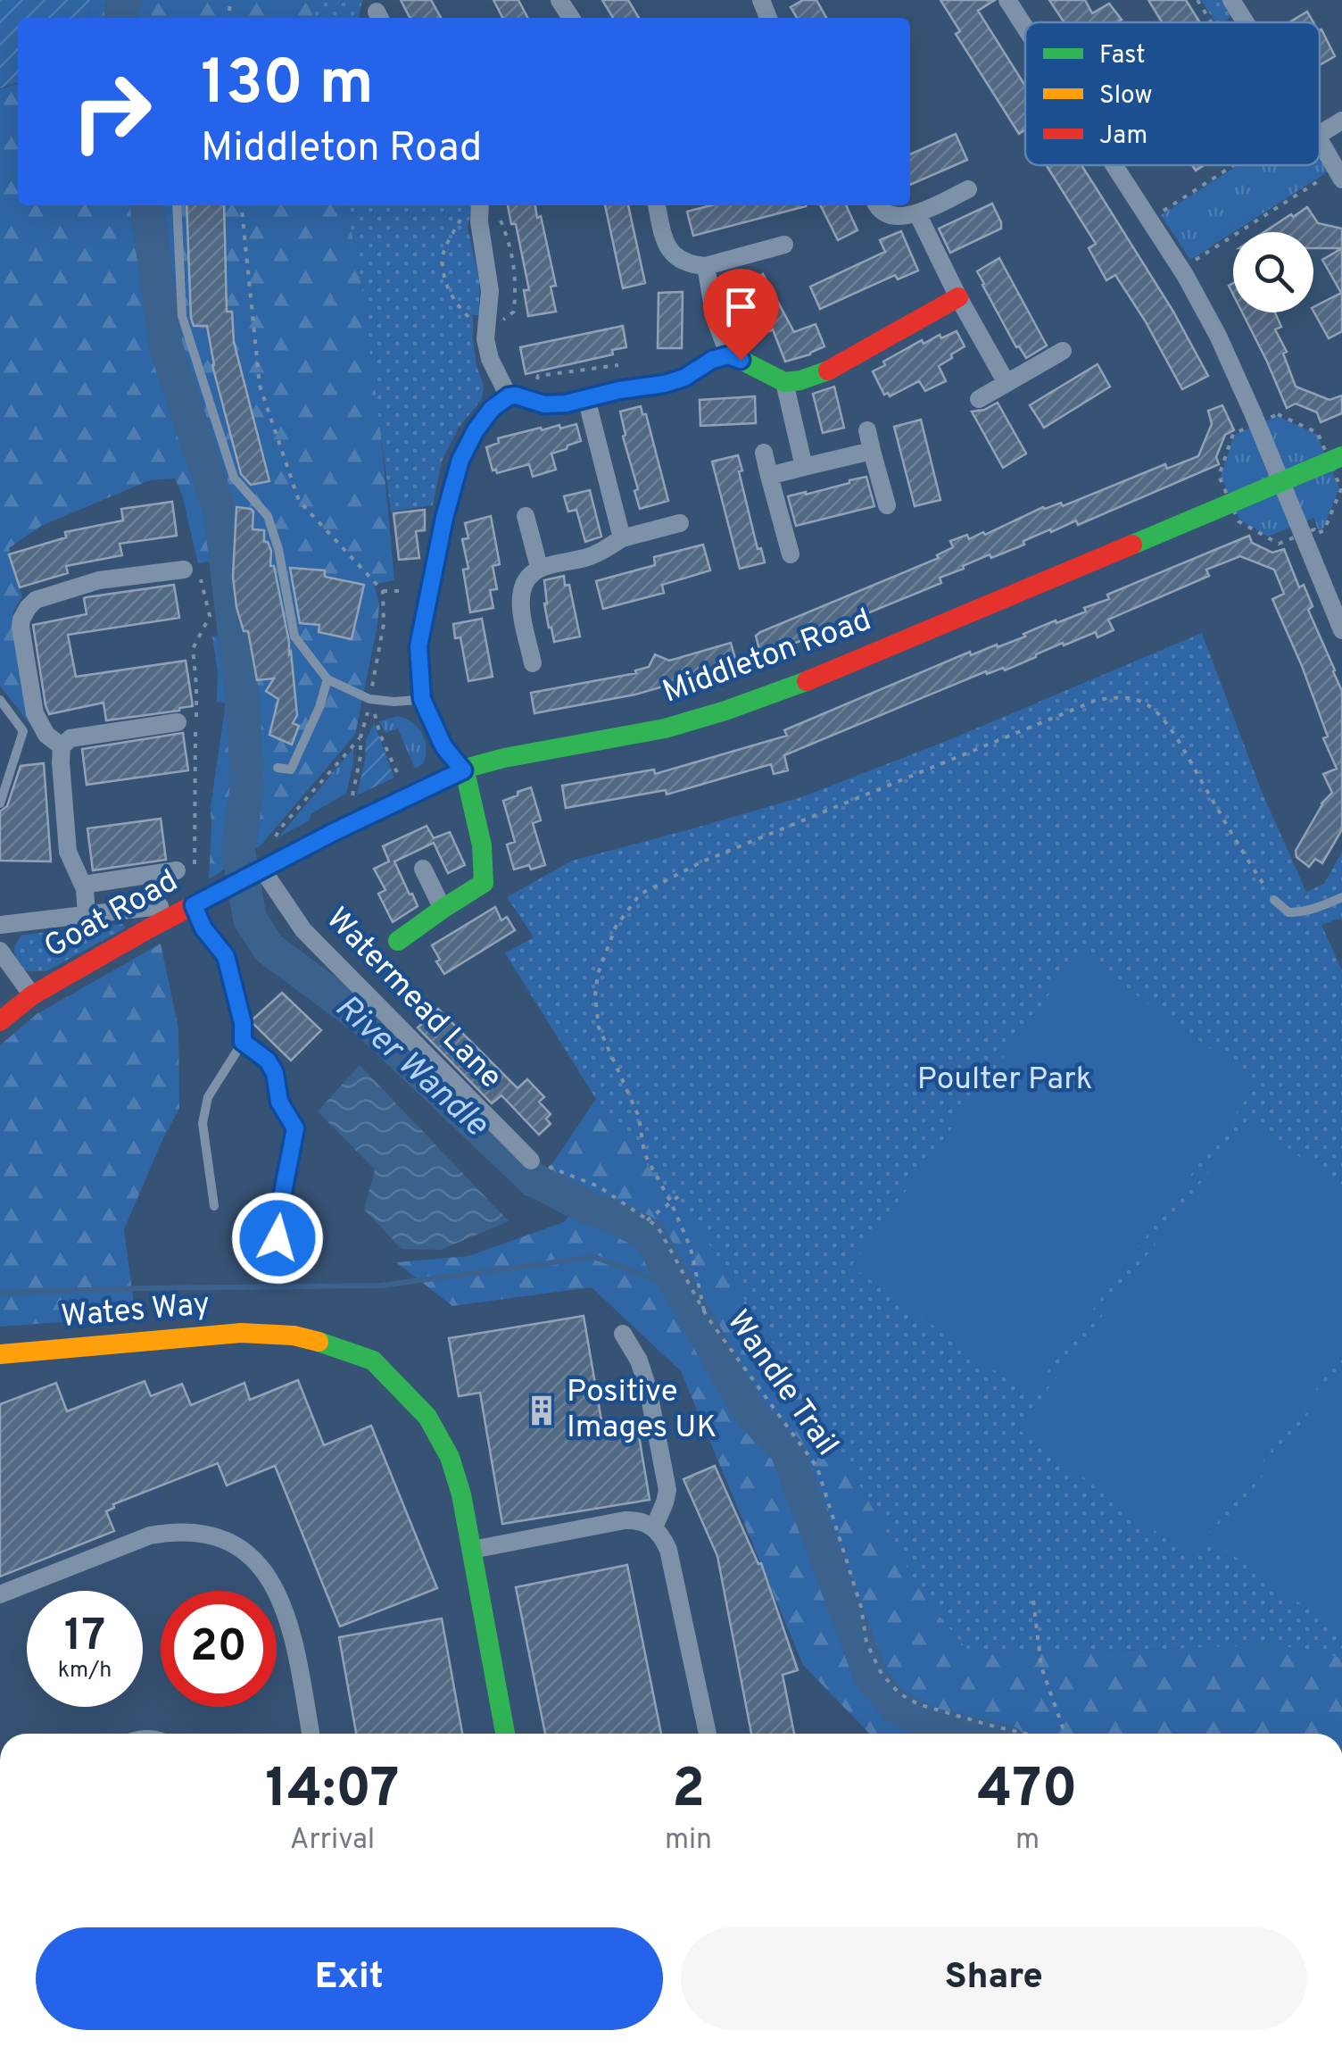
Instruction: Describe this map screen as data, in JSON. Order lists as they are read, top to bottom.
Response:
{
  "streets": {
    "street": [
      "Middleton Road",
      "Goat Road",
      "Watermead Lane",
      "Wates Way"
    ],
    "path": ["Wandle Trail"]
  },
  "crossings": [
    ["Middleton Road", "Goat Road"],
    ["Middleton Road", "Watermead Lane"],
    ["Watermead Lane", "Wandle Trail"]
  ],
  "water": ["River Wandle"],
  "parks": ["Poulter Park"],
  "places": {
    "building": ["Positive Images UK"]
  },
  "legend": ["Fast", "Slow", "Jam"],
  "page": {
    "turn": ["130 m", "Middleton Road"],
    "speed": "17 km/h",
    "limit": "20",
    "eta": [
      "14:07",
      "Arrival",
      "2",
      "min",
      "470",
      "m"
    ],
    "buttons": ["Exit", "Share"]
  }
}
